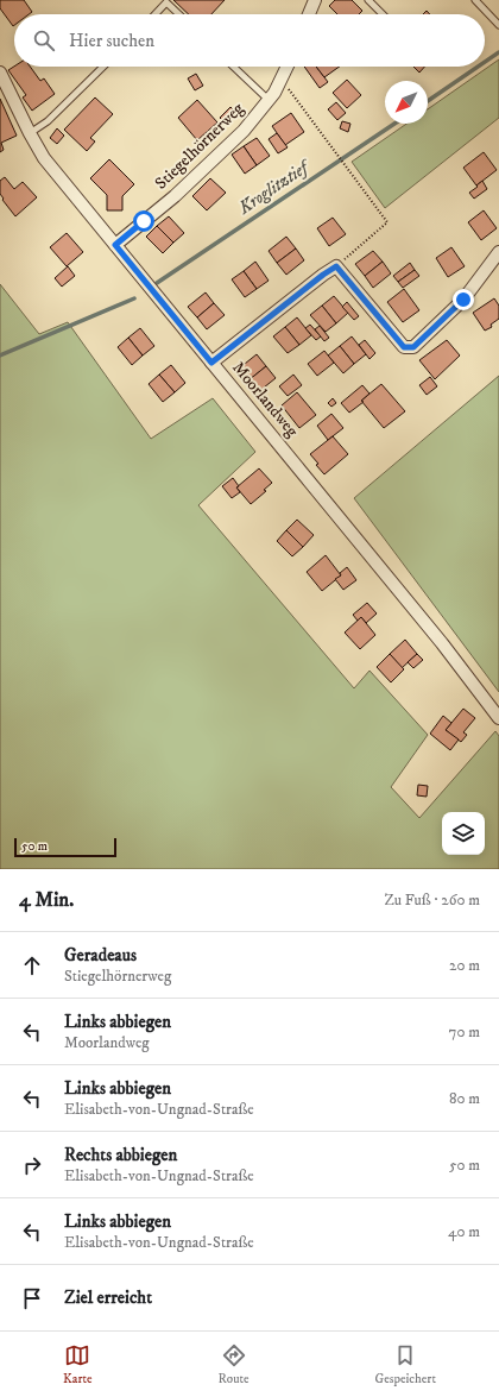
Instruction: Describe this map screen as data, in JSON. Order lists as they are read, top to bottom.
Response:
{
  "streets": {
    "street": ["Stiegelhörnerweg", "Moorlandweg"]
  },
  "crossings": [
    ["Stiegelhörnerweg", "Moorlandweg"]
  ],
  "water": ["Kroglitztief"],
  "scale_bar": "50 m",
  "north": "bottom left",
  "page": {
    "search": "Hier suchen",
    "scale": "50 m",
    "heading": ["4 Min.", "Zu Fuß · 260 m"],
    "list": [
      ["Geradeaus", "Stiegelhörnerweg", "20 m"],
      ["Links abbiegen", "Moorlandweg", "70 m"],
      ["Links abbiegen", "Elisabeth-von-Ungnad-Straße", "80 m"],
      ["Rechts abbiegen", "Elisabeth-von-Ungnad-Straße", "50 m"],
      ["Links abbiegen", "Elisabeth-von-Ungnad-Straße", "40 m"],
      "Ziel erreicht"
    ],
    "nav": ["Karte", "Route", "Gespeichert"]
  }
}
